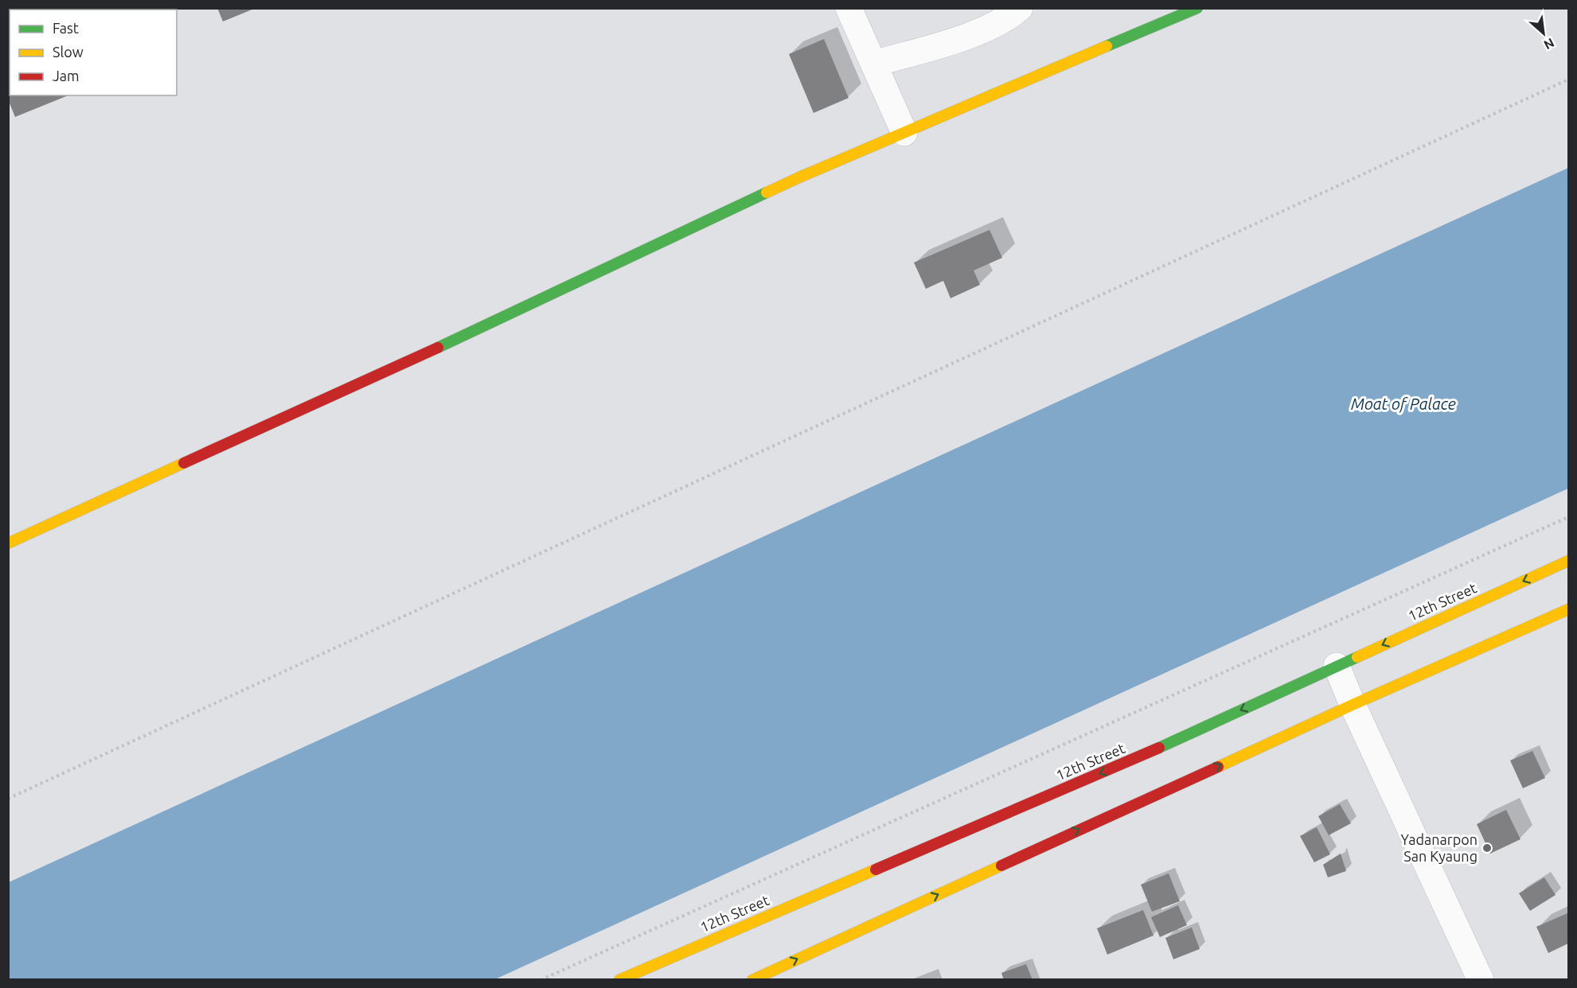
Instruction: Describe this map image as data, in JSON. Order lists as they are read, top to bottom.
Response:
{
  "streets": {
    "main road": ["12th Street"]
  },
  "water": ["Moat of Palace"],
  "places": ["Yadanarpon San Kyaung"],
  "legend": ["Fast", "Slow", "Jam"],
  "north": "bottom right"
}
